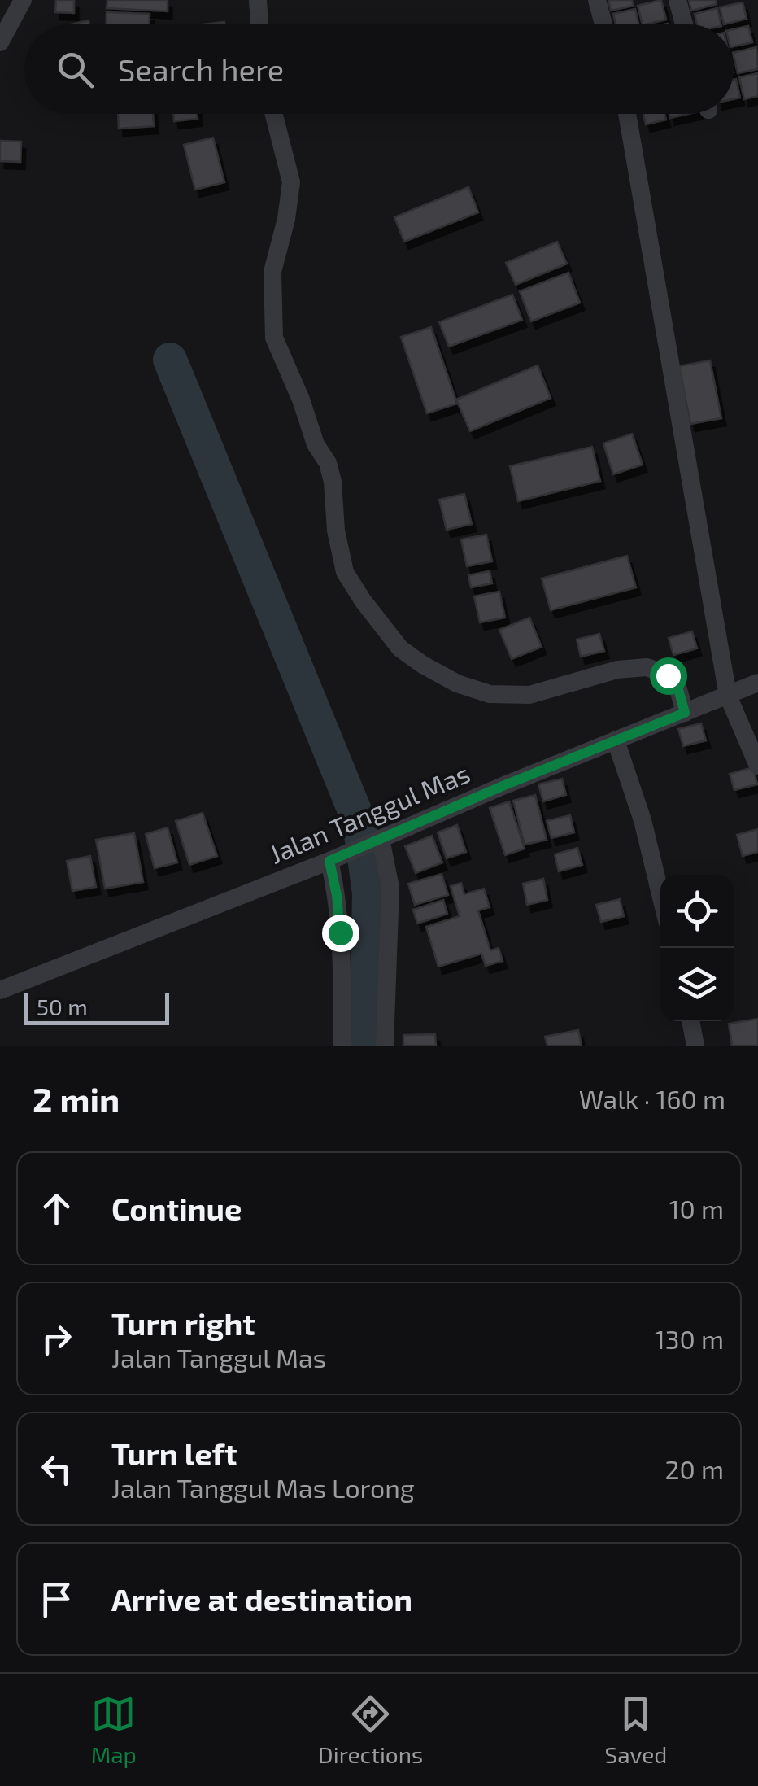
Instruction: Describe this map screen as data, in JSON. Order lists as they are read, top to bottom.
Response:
{
  "streets": {
    "street": ["Jalan Tanggul Mas"]
  },
  "scale_bar": "50 m",
  "page": {
    "search": "Search here",
    "scale": "50 m",
    "heading": ["2 min", "Walk · 160 m"],
    "list": [
      ["Continue", "10 m"],
      ["Turn right", "Jalan Tanggul Mas", "130 m"],
      ["Turn left", "Jalan Tanggul Mas Lorong", "20 m"],
      "Arrive at destination"
    ],
    "nav": ["Map", "Directions", "Saved"]
  }
}
